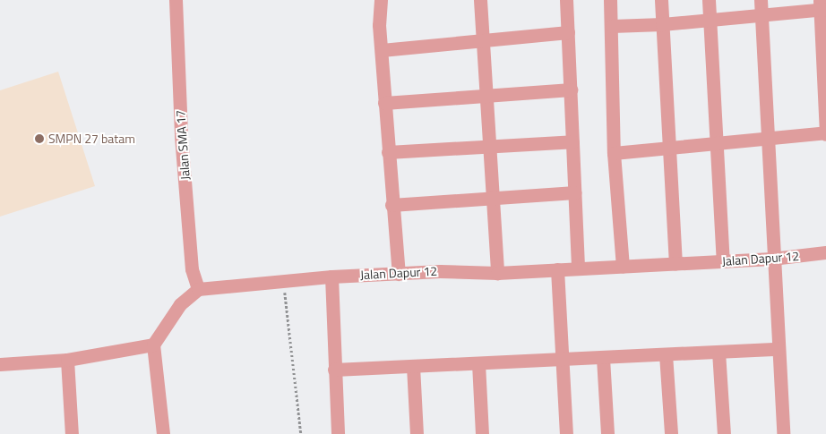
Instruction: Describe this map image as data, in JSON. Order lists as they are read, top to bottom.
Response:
{
  "streets": {
    "street": ["Jalan SMA 17", "Jalan Dapur 12"]
  },
  "crossings": [
    ["Jalan SMA 17", "Jalan Dapur 12"]
  ],
  "places": ["SMPN 27 batam"]
}
